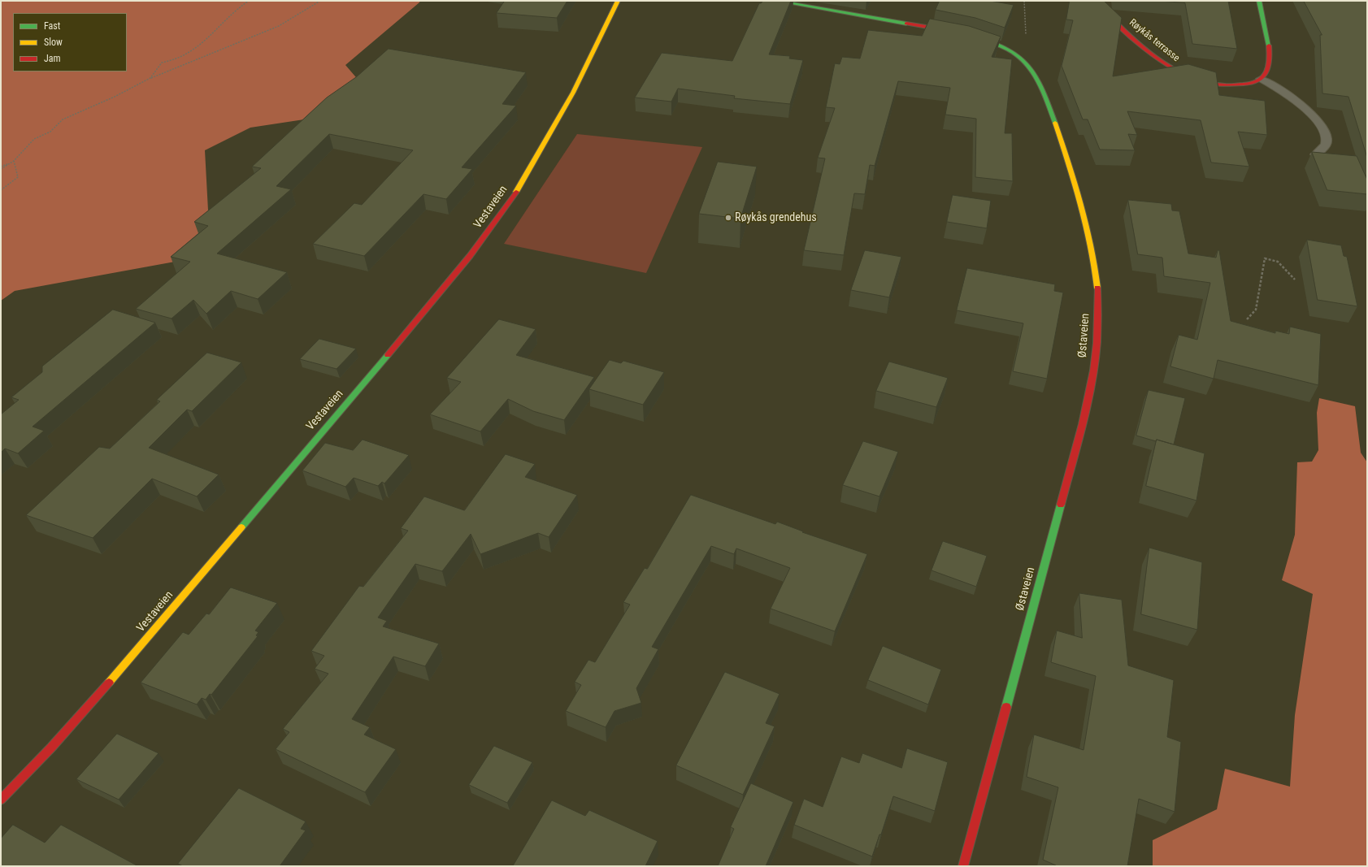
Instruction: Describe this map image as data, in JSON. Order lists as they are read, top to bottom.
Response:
{
  "streets": {
    "street": ["Røykås terrasse", "Vestaveien", "Østaveien"]
  },
  "places": ["Røykås grendehus"],
  "legend": ["Fast", "Slow", "Jam"]
}
